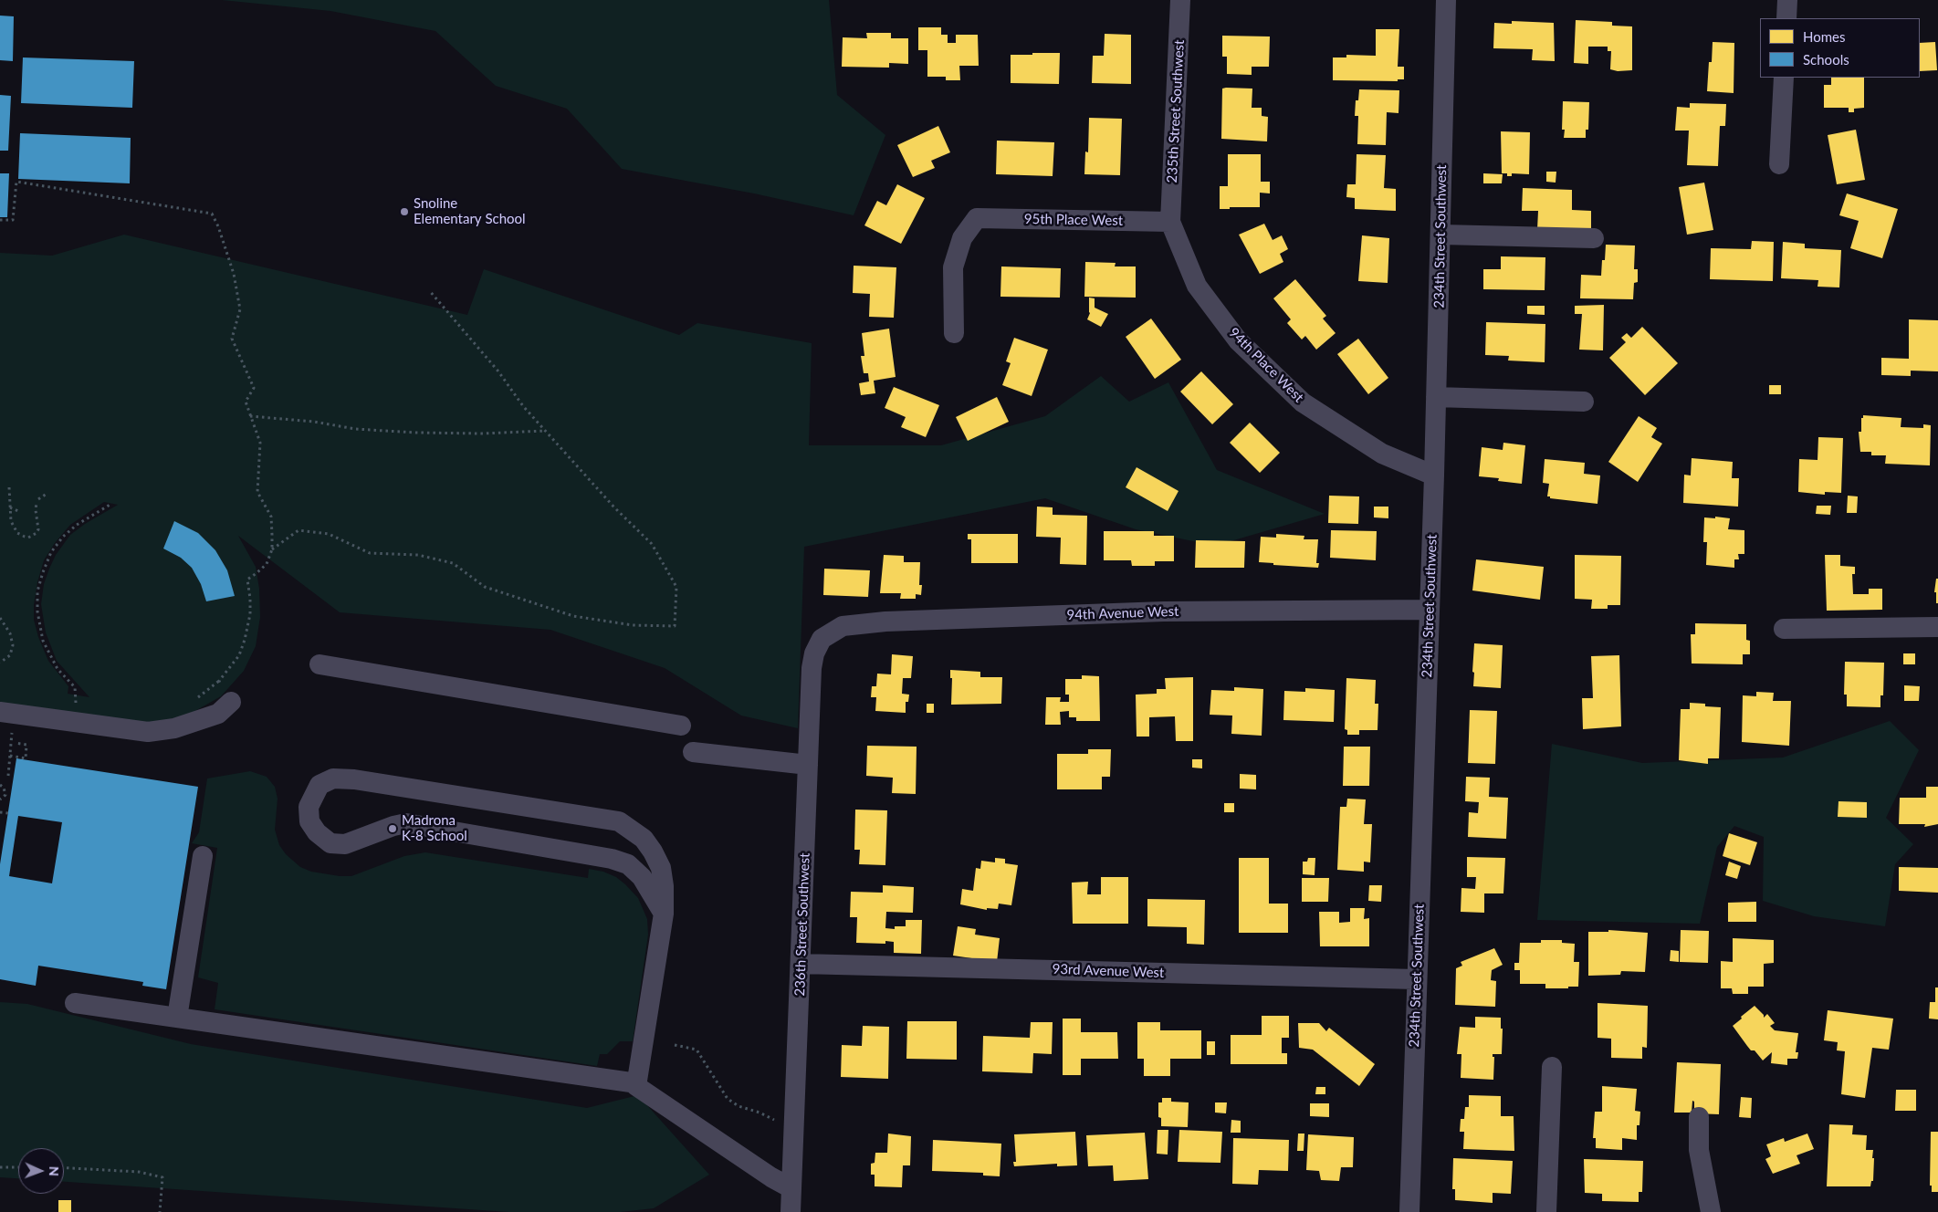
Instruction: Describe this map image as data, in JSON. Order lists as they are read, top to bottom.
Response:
{
  "streets": {
    "street": [
      "235th Street Southwest",
      "95th Place West",
      "234th Street Southwest",
      "94th Place West",
      "94th Avenue West",
      "236th Street Southwest",
      "93rd Avenue West"
    ]
  },
  "crossings": [
    ["235th Street Southwest", "95th Place West"],
    ["235th Street Southwest", "94th Place West"],
    ["95th Place West", "94th Place West"],
    ["234th Street Southwest", "94th Place West"],
    ["234th Street Southwest", "94th Avenue West"],
    ["234th Street Southwest", "93rd Avenue West"],
    ["94th Avenue West", "236th Street Southwest"],
    ["236th Street Southwest", "93rd Avenue West"]
  ],
  "places": ["Snoline Elementary School", "Madrona K-8 School"],
  "legend": ["Homes", "Schools"],
  "north": "right"
}
